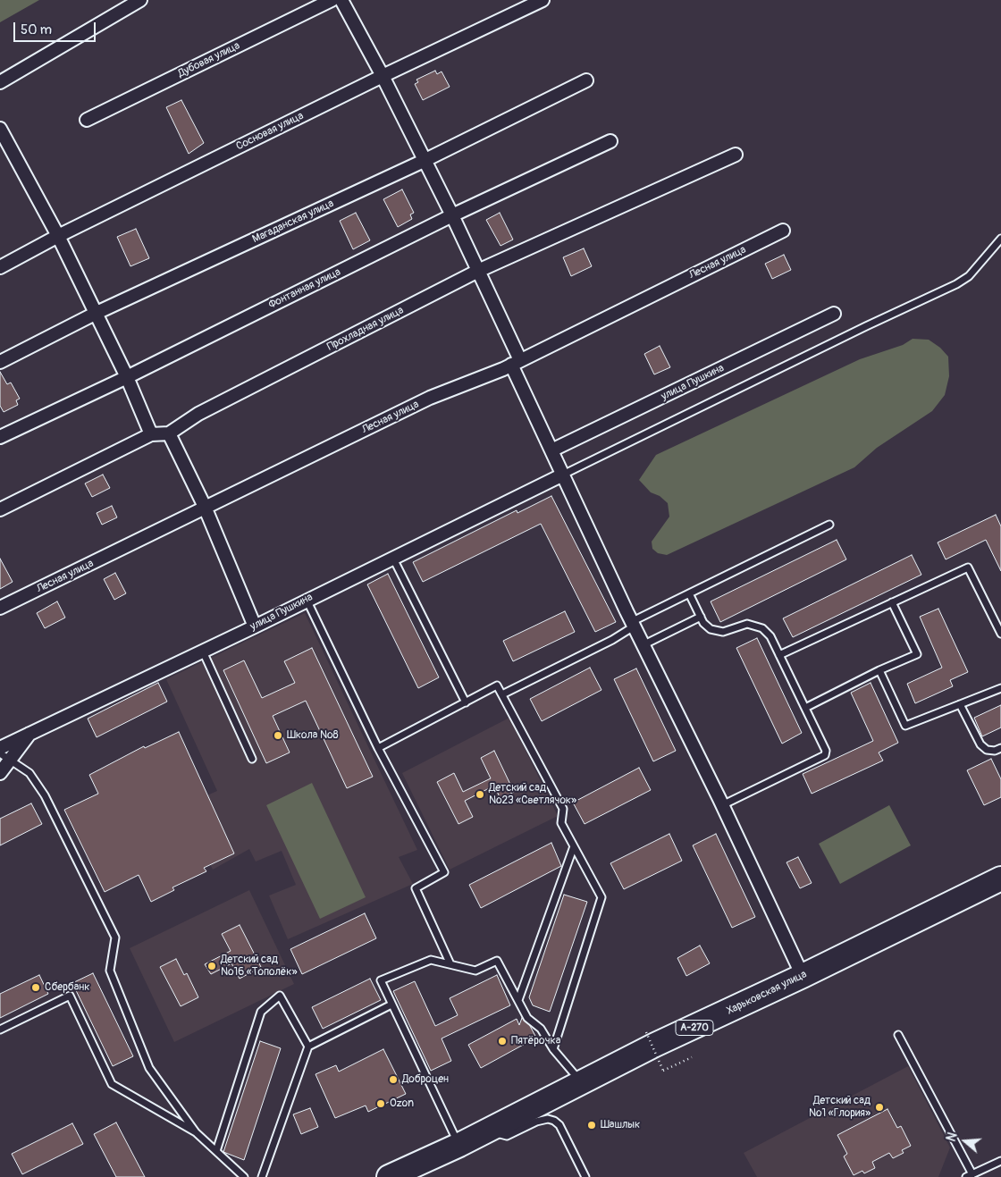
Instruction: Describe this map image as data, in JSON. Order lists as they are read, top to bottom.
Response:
{
  "streets": {
    "highway": ["Харьковская улица", "А-270"],
    "street": [
      "Дубовая улица",
      "Сосновая улица",
      "Магаданская улица",
      "Лесная улица",
      "Фонтанная улица",
      "Прохладная улица",
      "улица Пушкина"
    ]
  },
  "places": [
    "Школа №8",
    "Детский сад №23 «Светлячок»",
    "Детский сад №16 «Тополёк»",
    "Сбербанк",
    "Пятёрочка",
    "Доброцен",
    "Ozon",
    "Детский сад №1 «Глория»",
    "Шашлык"
  ],
  "scale_bar": "50 m",
  "north": "left"
}
